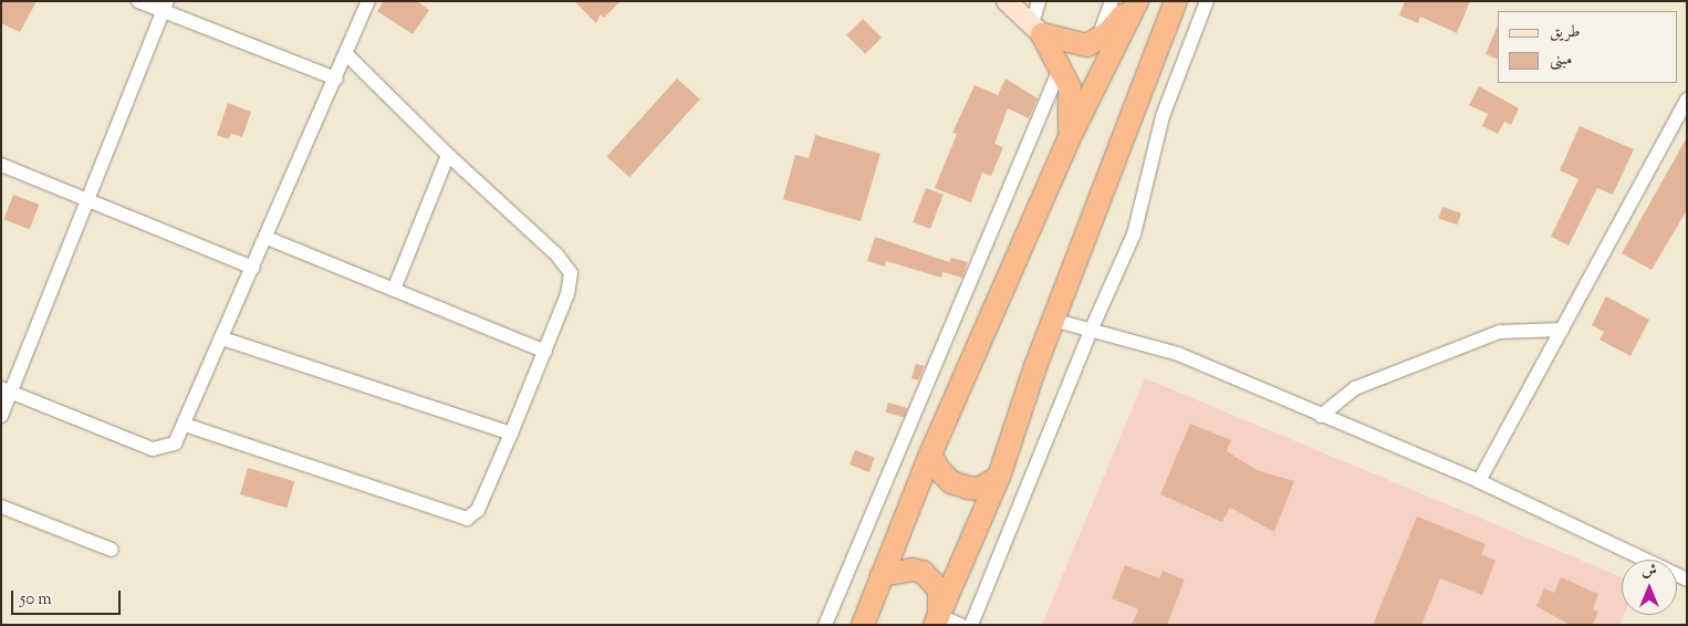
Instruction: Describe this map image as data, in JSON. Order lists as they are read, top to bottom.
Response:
{
  "legend": ["طريق", "مبنى"],
  "scale_bar": "50 m",
  "north": "top"
}
